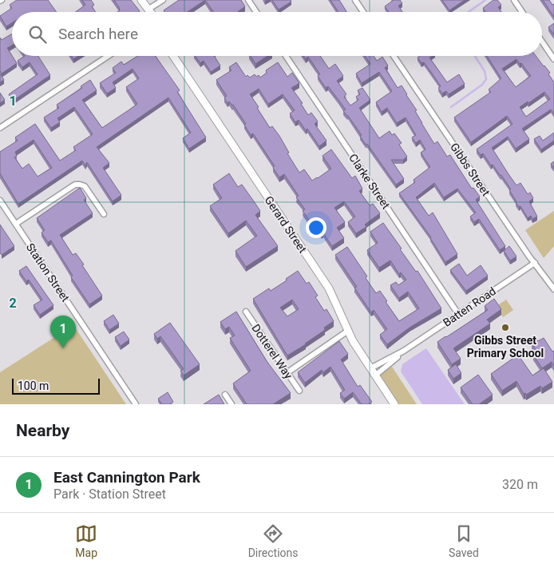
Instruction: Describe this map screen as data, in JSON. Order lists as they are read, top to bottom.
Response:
{
  "streets": {
    "street": [
      "Gibbs Street",
      "Clarke Street",
      "Gerard Street",
      "Station Street",
      "Batten Road",
      "Dotterel Way"
    ]
  },
  "crossings": [
    ["Gibbs Street", "Batten Road"],
    ["Clarke Street", "Batten Road"],
    ["Gerard Street", "Batten Road"]
  ],
  "places": ["Gibbs Street Primary School"],
  "scale_bar": "100 m",
  "page": {
    "search": "Search here",
    "pins": "1",
    "scale": "100 m",
    "heading": "Nearby",
    "list": [
      {
        "mark": "1",
        "name": "East Cannington Park",
        "note": "Park · Station Street",
        "value": "320 m"
      }
    ],
    "nav": ["Map", "Directions", "Saved"]
  },
  "grid": {
    "rows": ["1", "2"]
  }
}
